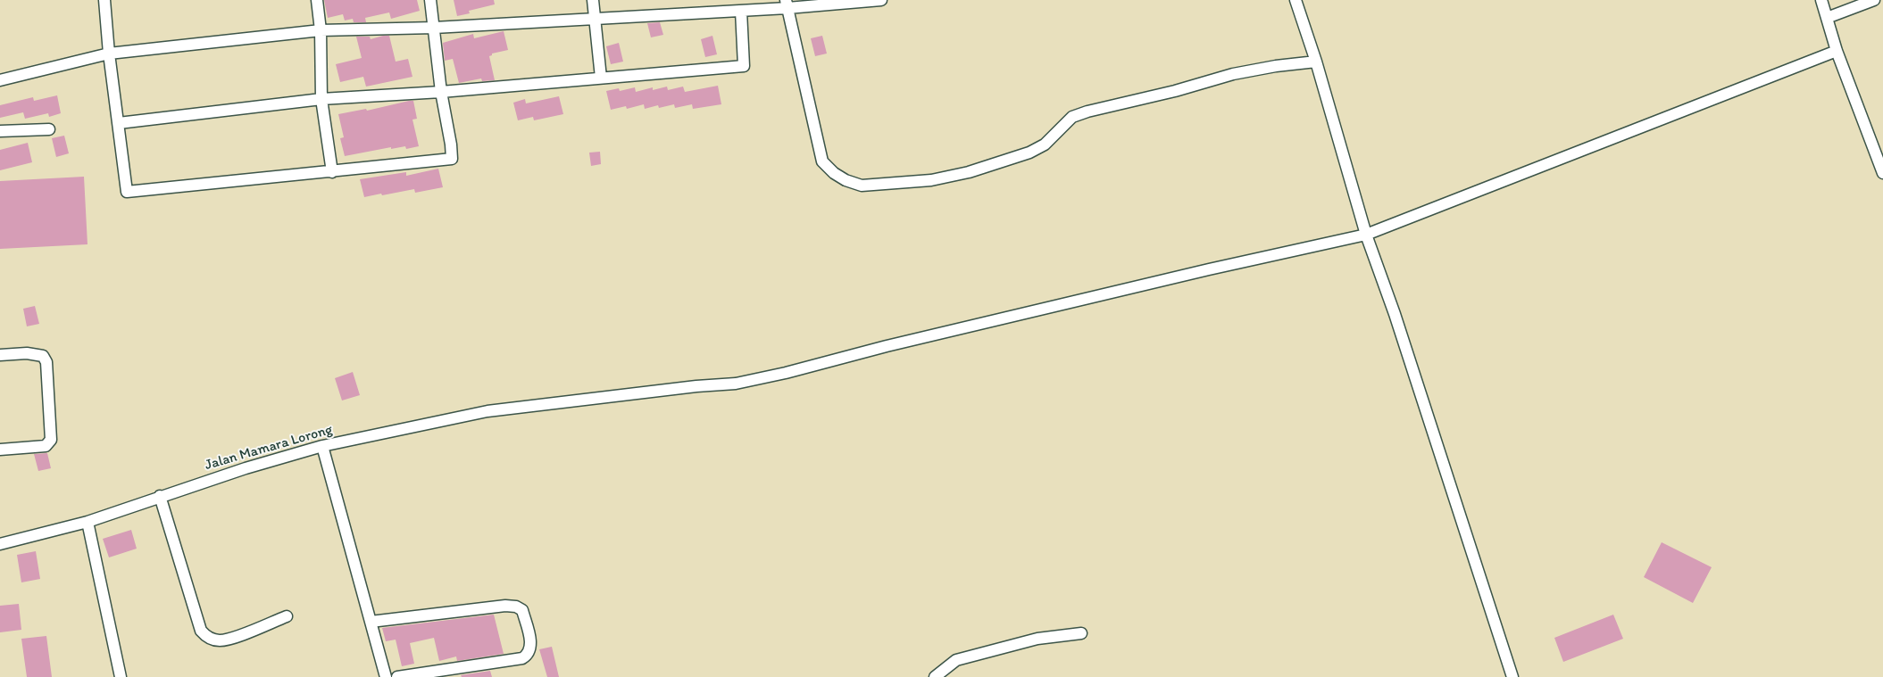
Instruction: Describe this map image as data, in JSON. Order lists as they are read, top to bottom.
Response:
{
  "streets": {
    "street": ["Jalan Mamara Lorong"]
  }
}
